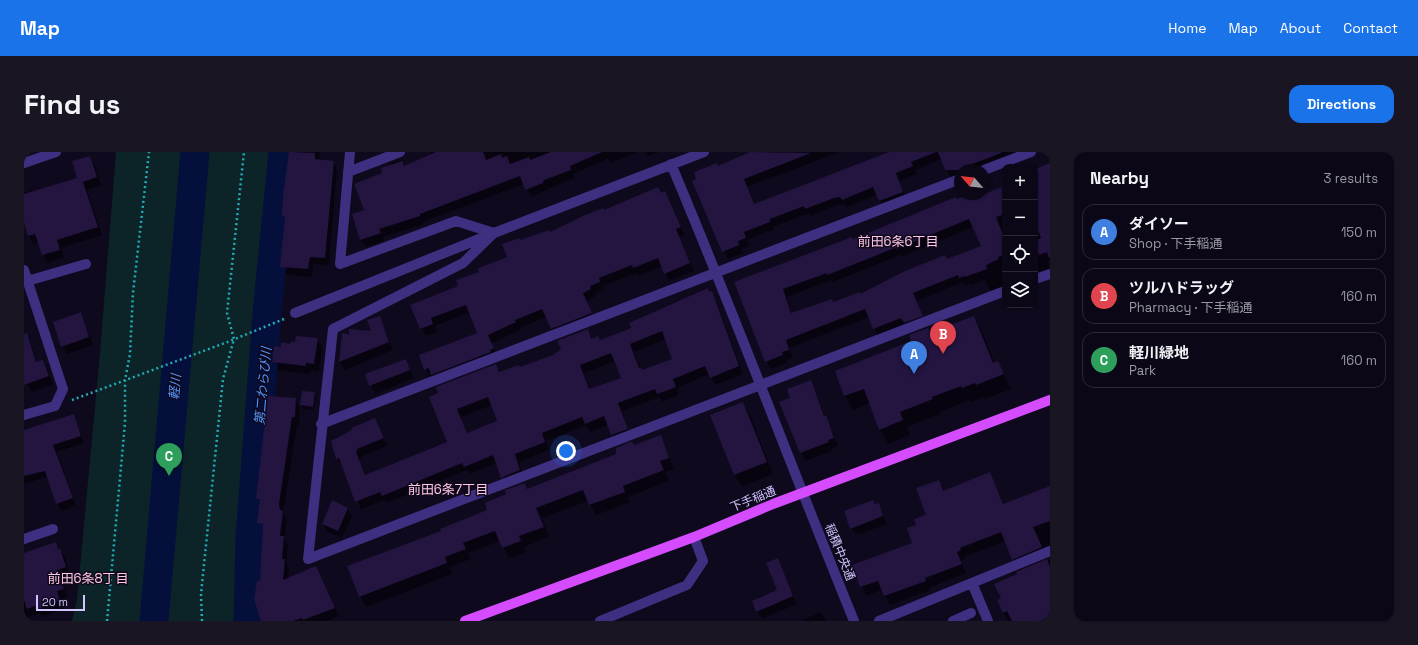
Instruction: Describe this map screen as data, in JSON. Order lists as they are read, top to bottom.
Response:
{
  "streets": {
    "main road": ["下手稲通"],
    "street": ["稲積中央通"]
  },
  "crossings": [
    ["下手稲通", "稲積中央通"]
  ],
  "districts": ["前田6条6丁目", "前田6条7丁目", "前田6条8丁目"],
  "water": ["第二わらび川", "軽川"],
  "scale_bar": "20 m",
  "north": "top left",
  "page": {
    "header": "Map",
    "nav": [
      "Home",
      "Map",
      "About",
      "Contact"
    ],
    "buttons": "Directions",
    "title": "Find us",
    "heading": ["Nearby", "3 results"],
    "map_buttons": ["+", "−"],
    "list": [
      {
        "mark": "A",
        "name": "ダイソー",
        "note": "Shop · 下手稲通",
        "value": "150 m"
      },
      {
        "mark": "B",
        "name": "ツルハドラッグ",
        "note": "Pharmacy · 下手稲通",
        "value": "160 m"
      },
      {
        "mark": "C",
        "name": "軽川緑地",
        "note": "Park",
        "value": "160 m"
      }
    ],
    "pins": ["B", "A", "C"],
    "scale": "20 m"
  }
}
